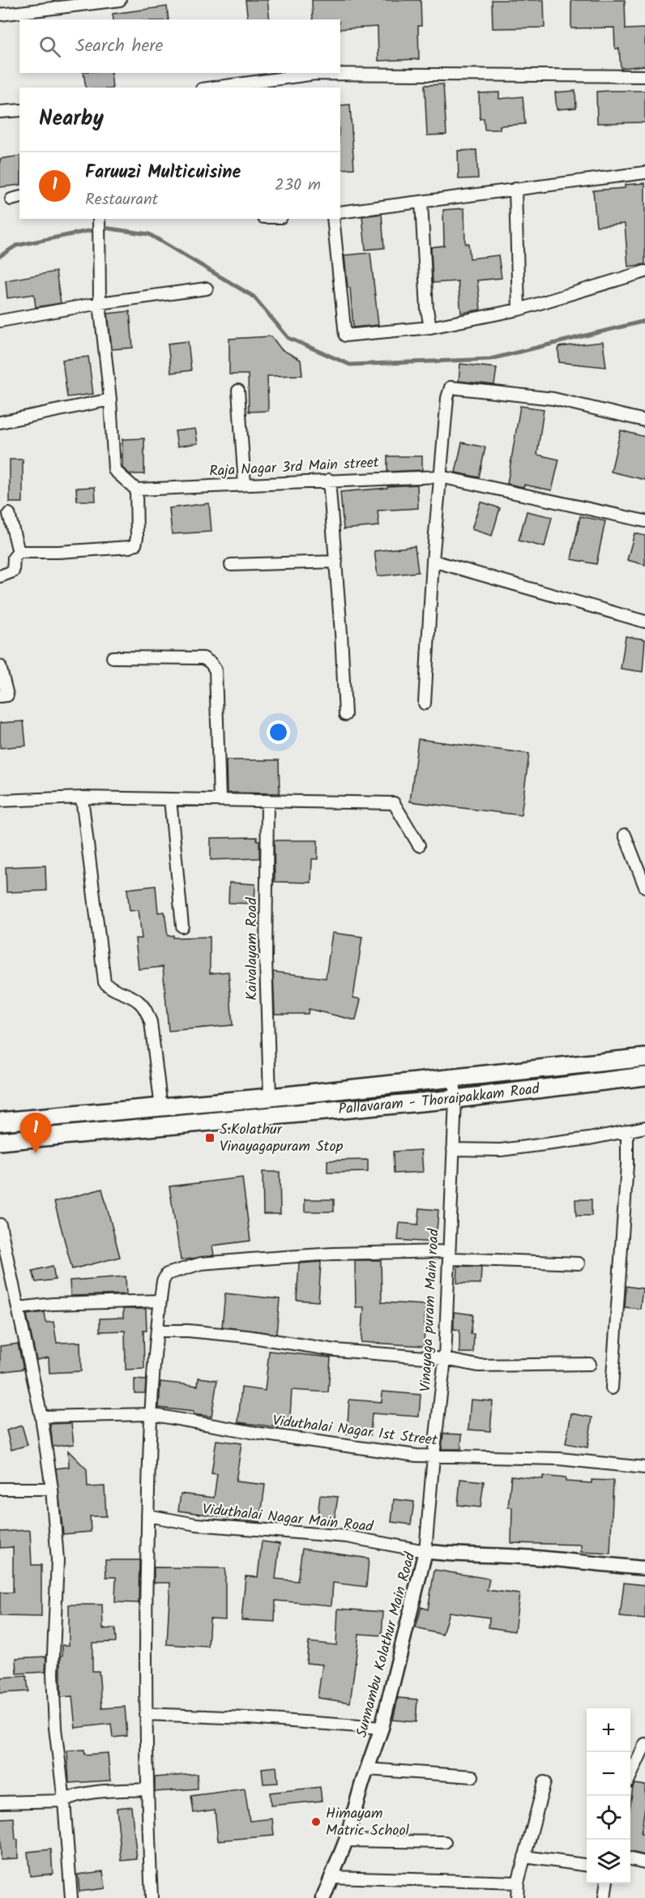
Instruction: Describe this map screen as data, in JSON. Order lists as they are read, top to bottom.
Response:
{
  "streets": {
    "main road": ["Pallavaram - Thoraipakkam Road"],
    "street": [
      "Raja Nagar 3rd Main street",
      "Kaivalayam Road",
      "Vinayaga puram Main road",
      "Viduthalai Nagar 1st Street",
      "Viduthalai Nagar Main Road",
      "Sunnambu Kolathur Main Road"
    ]
  },
  "crossings": [
    ["Kaivalayam Road", "Pallavaram - Thoraipakkam Road"],
    ["Pallavaram - Thoraipakkam Road", "Vinayaga puram Main road"],
    ["Vinayaga puram Main road", "Viduthalai Nagar 1st Street"],
    ["Vinayaga puram Main road", "Viduthalai Nagar Main Road"],
    ["Vinayaga puram Main road", "Sunnambu Kolathur Main Road"],
    ["Viduthalai Nagar Main Road", "Sunnambu Kolathur Main Road"]
  ],
  "places": {
    "transit": ["S.Kolathur Vinayagapuram Stop"],
    "other": ["Himayam Matric School"]
  },
  "page": {
    "search": "Search here",
    "heading": "Nearby",
    "list": [
      {
        "mark": "1",
        "name": "Faruuzi Multicuisine",
        "note": "Restaurant",
        "value": "230 m"
      }
    ],
    "pins": "1",
    "map_buttons": ["+", "−"]
  }
}
